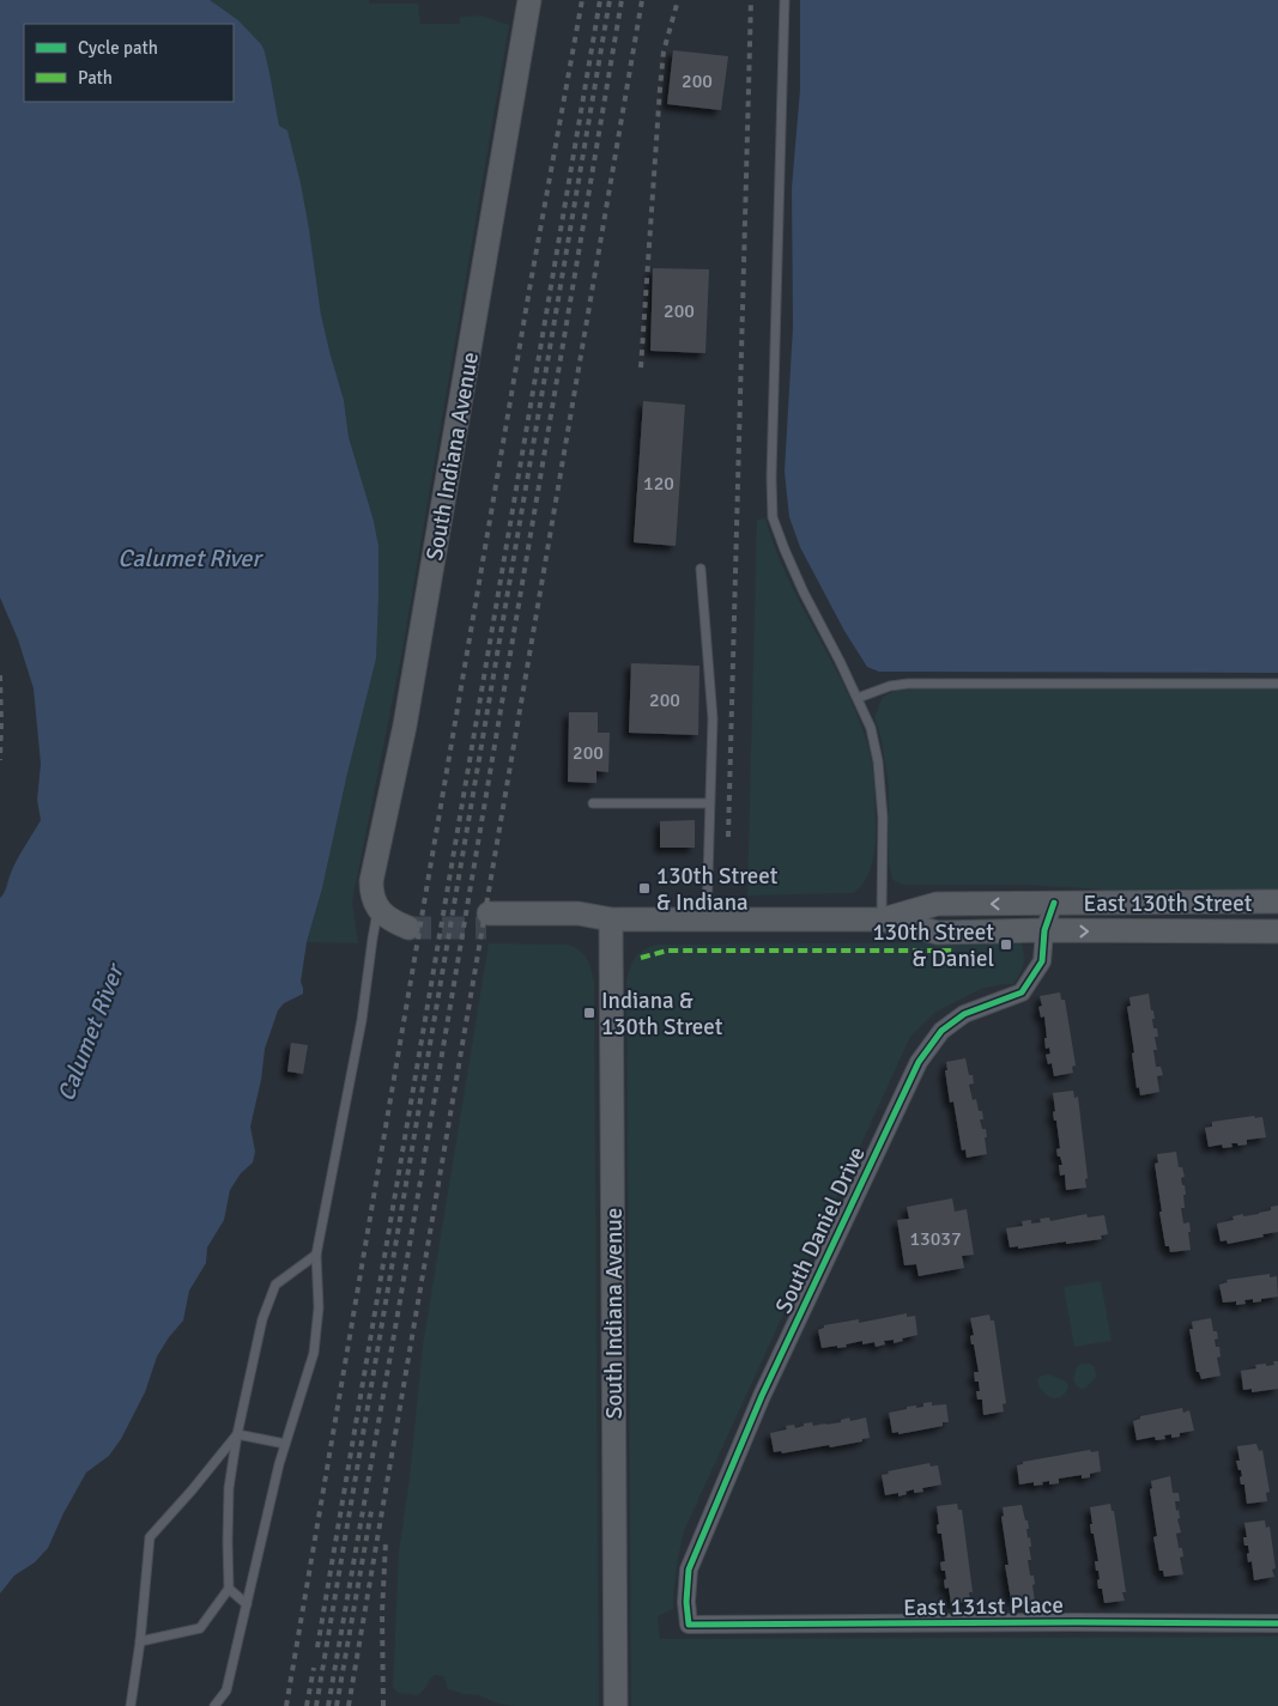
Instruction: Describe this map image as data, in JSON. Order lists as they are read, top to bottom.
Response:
{
  "streets": {
    "main road": ["South Indiana Avenue", "East 130th Street"],
    "street": ["South Daniel Drive", "East 131st Place"]
  },
  "crossings": [
    ["South Indiana Avenue", "East 130th Street"],
    ["East 130th Street", "South Daniel Drive"],
    ["South Daniel Drive", "East 131st Place"]
  ],
  "water": ["Calumet River"],
  "places": {
    "transit": ["130th Street & Indiana", "130th Street & Daniel", "Indiana & 130th Street"]
  },
  "house_numbers": [
    "200",
    "200",
    "120",
    "200",
    "200",
    "13037"
  ],
  "legend": ["Cycle path", "Path"]
}
